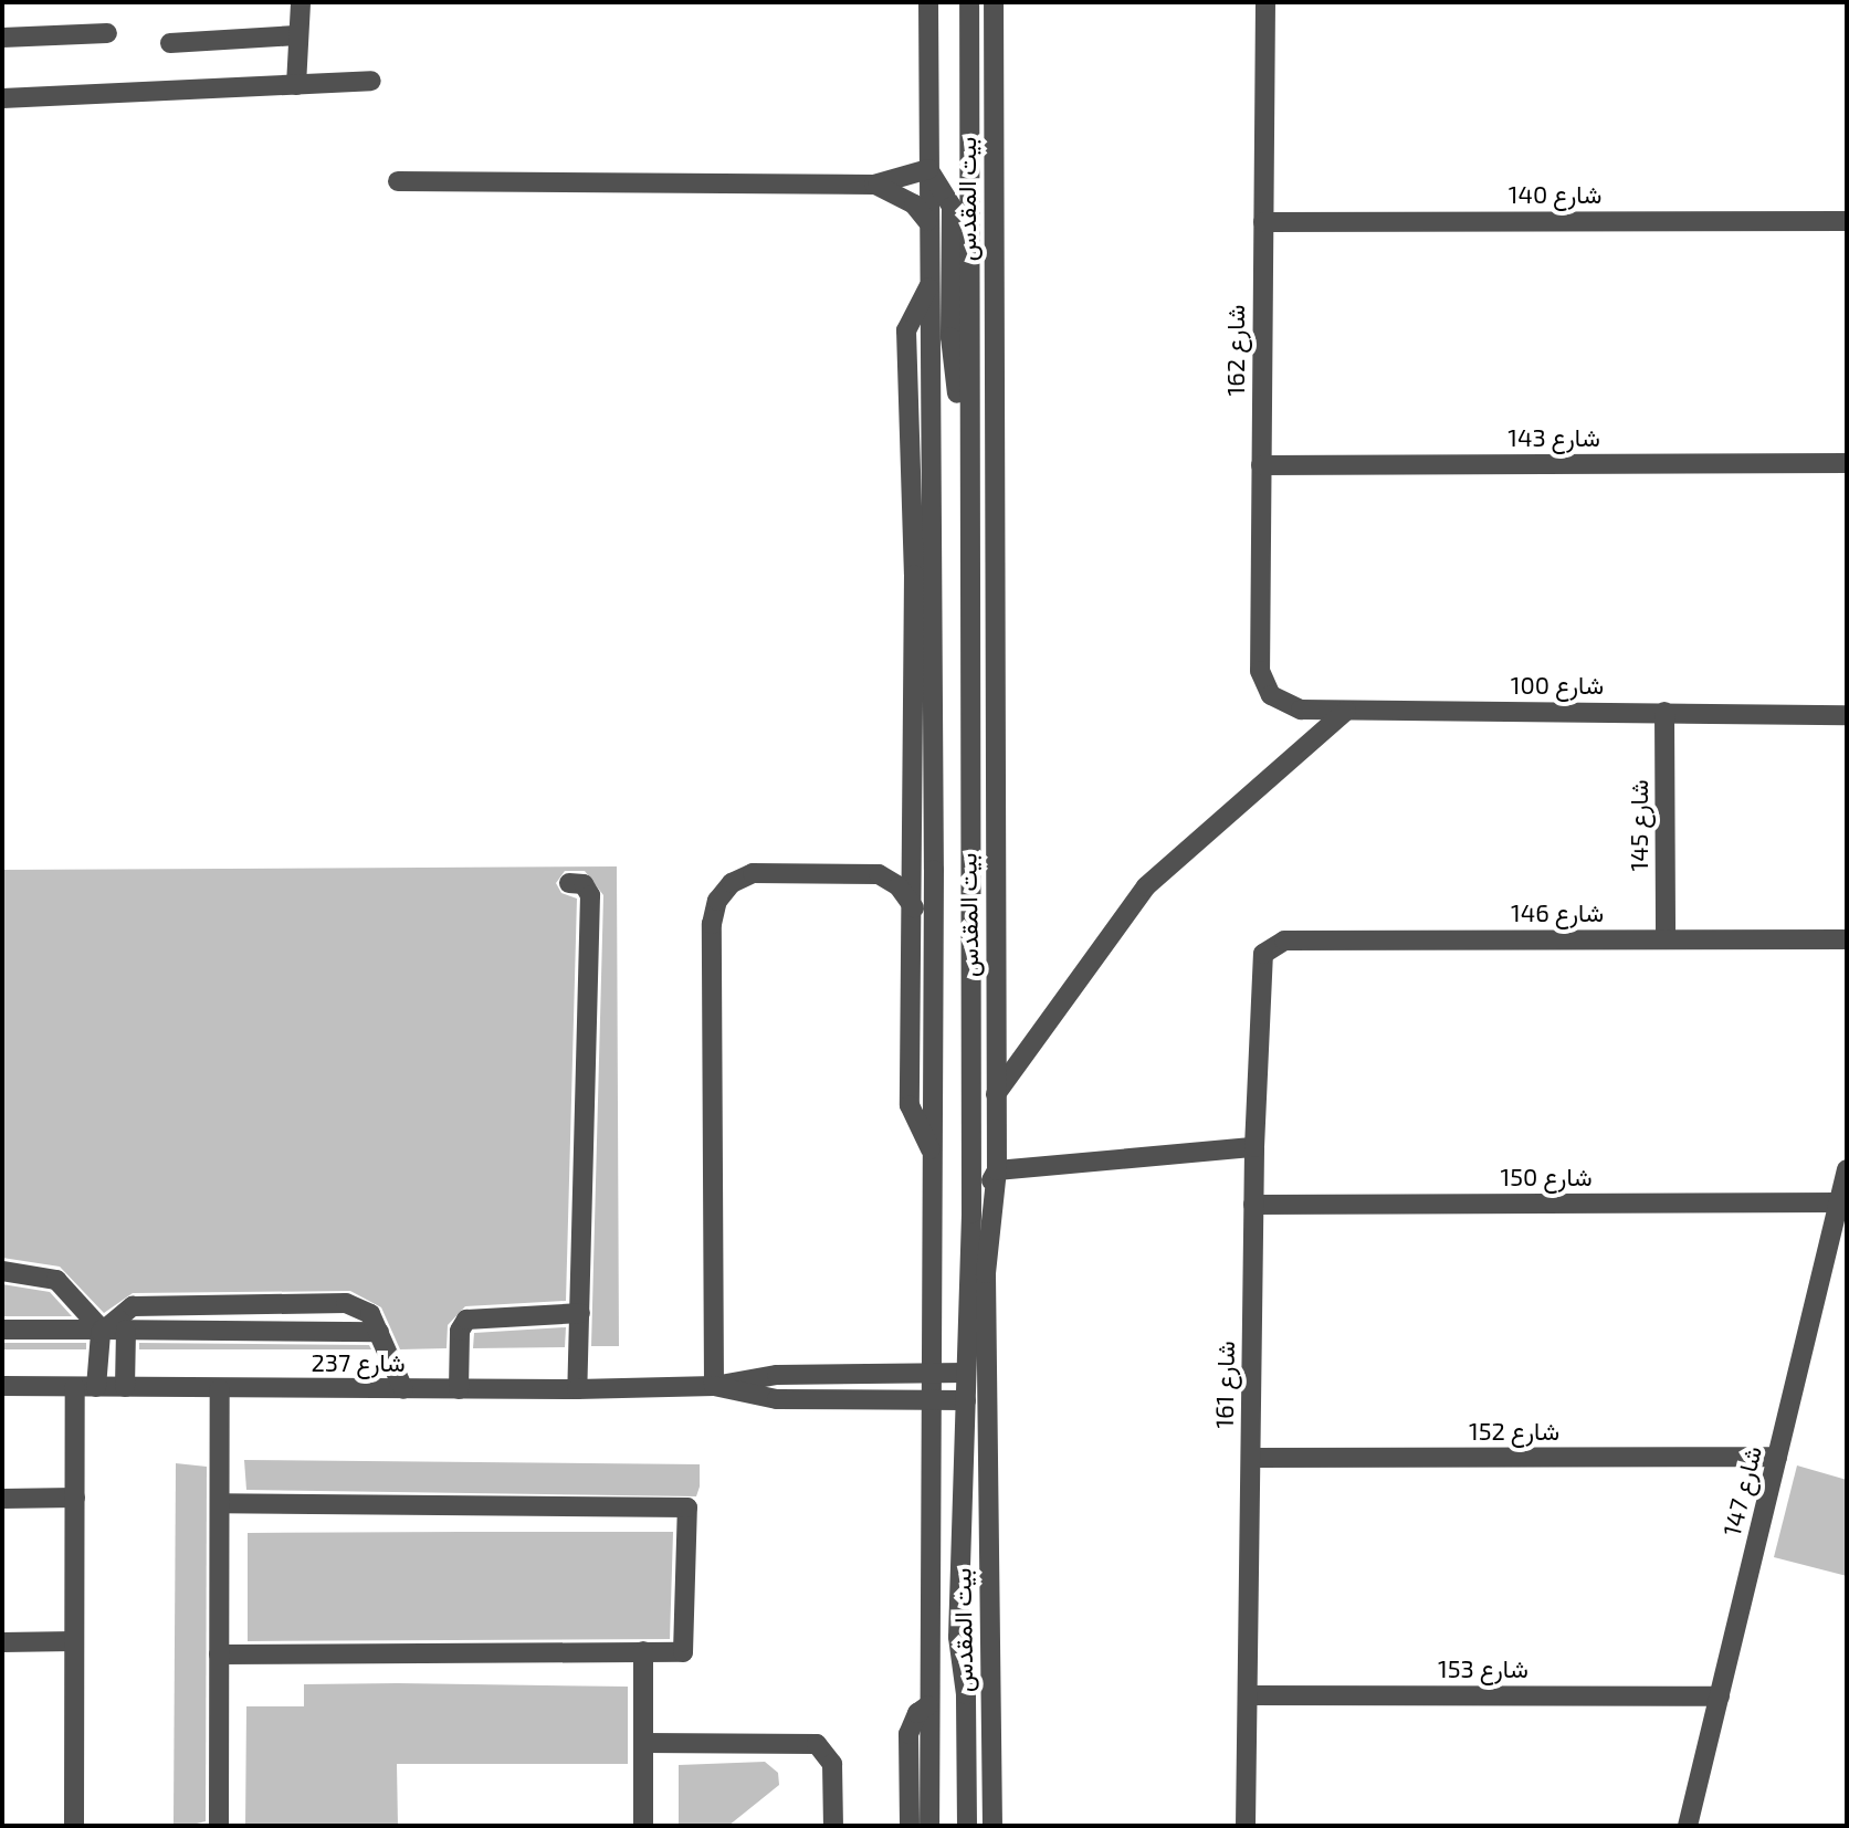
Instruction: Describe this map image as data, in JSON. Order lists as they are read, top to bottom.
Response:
{
  "streets": {
    "street": [
      "شارع 140",
      "بيت المقدس",
      "شارع 162",
      "شارع 143",
      "شارع 100",
      "شارع 145",
      "شارع 146",
      "شارع 150",
      "شارع 237",
      "شارع 161",
      "شارع 152",
      "شارع 147",
      "شارع 153"
    ]
  },
  "crossings": [
    ["شارع 140", "شارع 162"],
    ["بيت المقدس", "شارع 237"],
    ["شارع 162", "شارع 143"],
    ["شارع 162", "شارع 100"],
    ["شارع 100", "شارع 145"],
    ["شارع 145", "شارع 146"],
    ["شارع 146", "شارع 161"],
    ["شارع 150", "شارع 161"],
    ["شارع 150", "شارع 147"],
    ["شارع 161", "شارع 152"],
    ["شارع 161", "شارع 153"],
    ["شارع 152", "شارع 147"],
    ["شارع 147", "شارع 153"]
  ]
}
